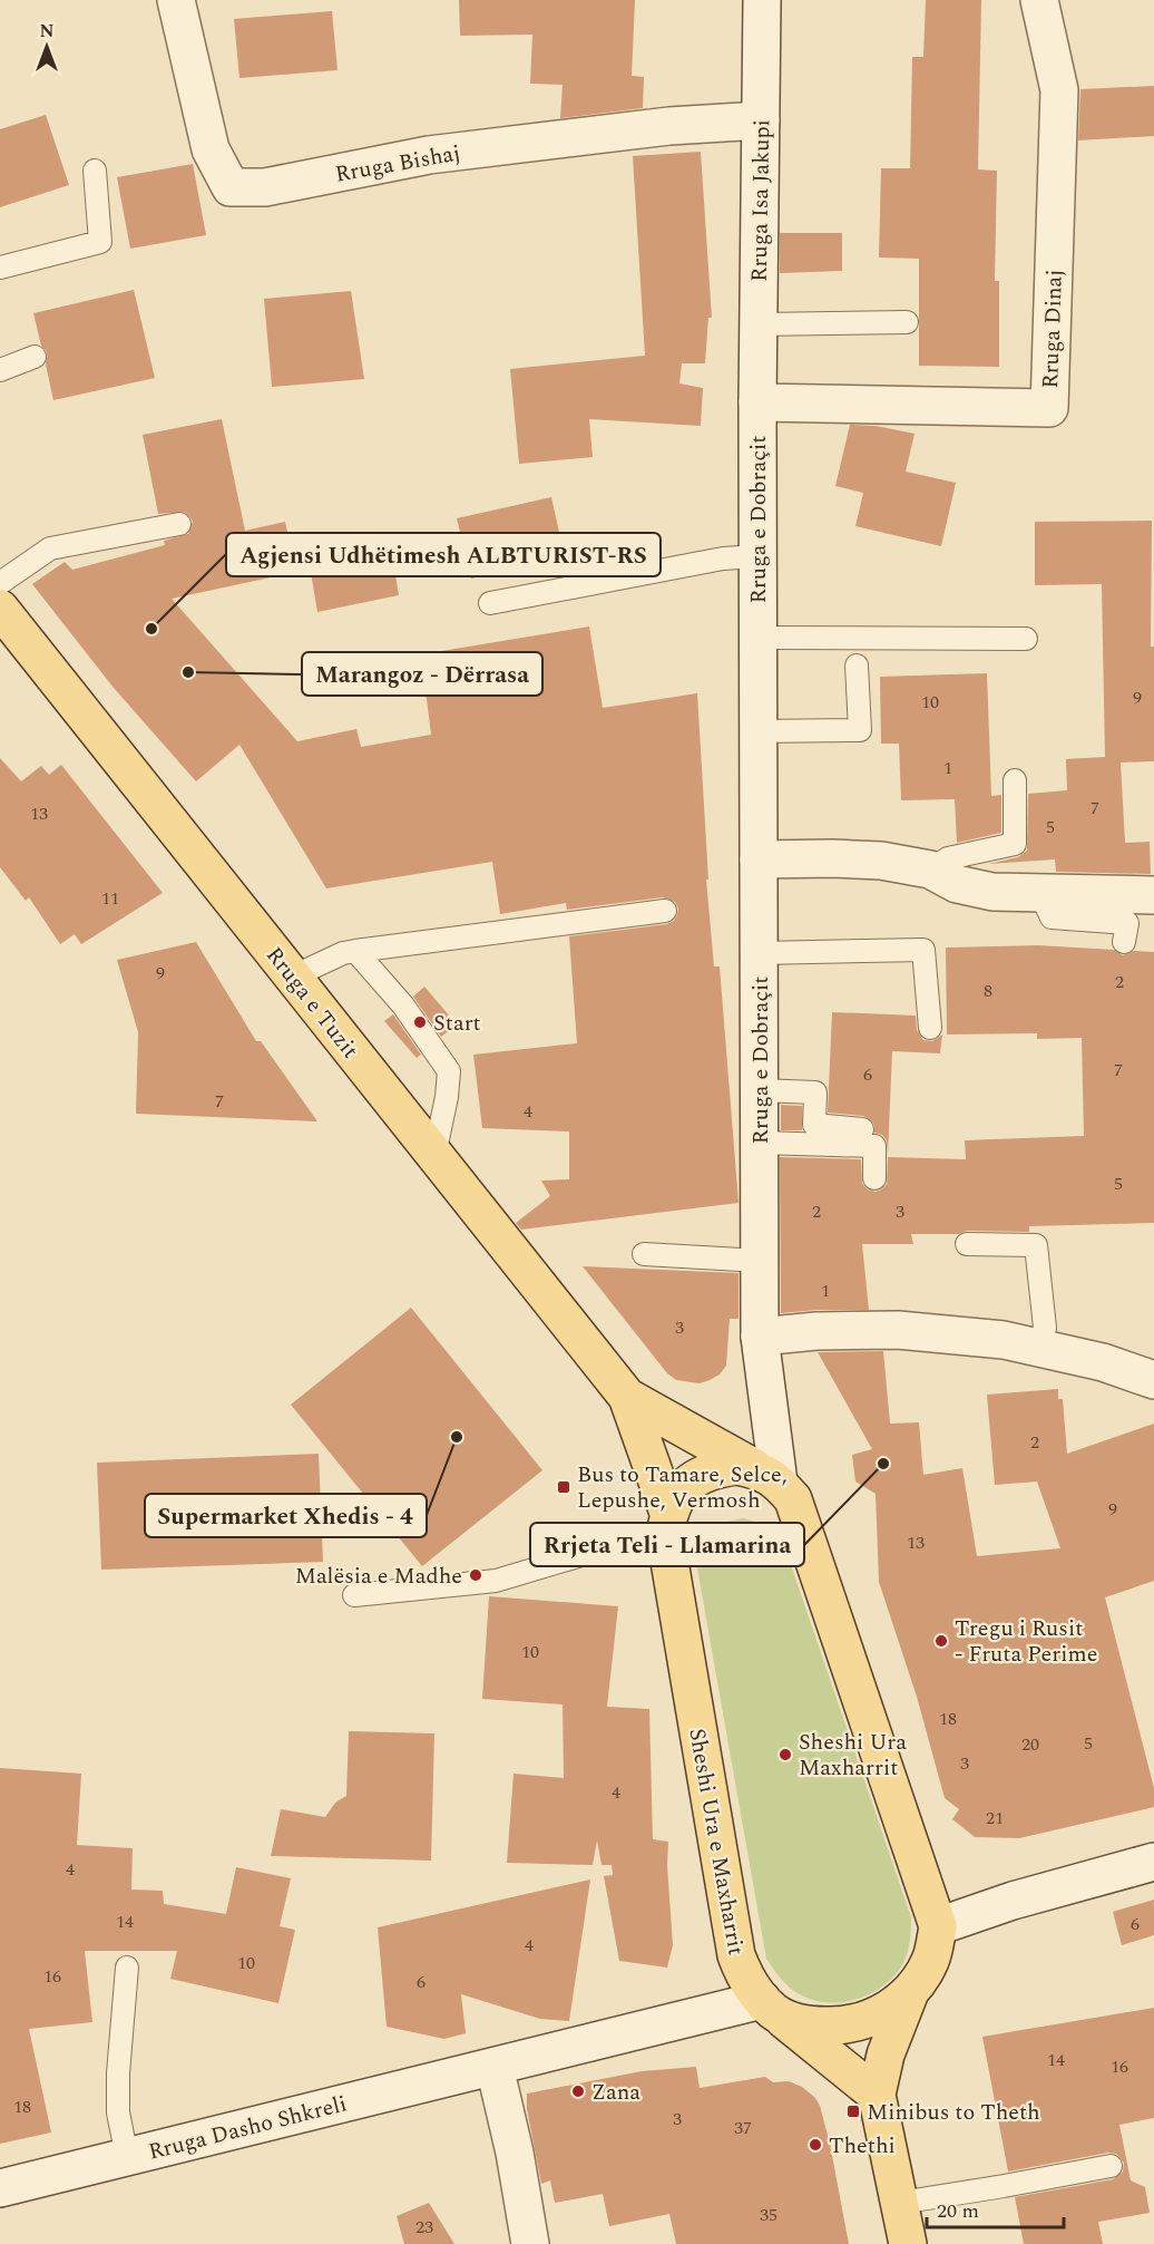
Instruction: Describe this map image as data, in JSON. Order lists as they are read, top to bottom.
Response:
{
  "streets": {
    "main road": ["Rruga e Tuzit", "Sheshi Ura e Maxharrit"],
    "street": [
      "Rruga Bishaj",
      "Rruga Isa Jakupi",
      "Rruga Dinaj",
      "Rruga e Dobraçit",
      "Rruga Dasho Shkreli"
    ]
  },
  "crossings": [
    ["Rruga Bishaj", "Rruga Isa Jakupi"],
    ["Rruga Isa Jakupi", "Rruga Dinaj"],
    ["Rruga Isa Jakupi", "Rruga e Dobraçit"],
    ["Rruga Dinaj", "Rruga e Dobraçit"],
    ["Rruga e Tuzit", "Sheshi Ura e Maxharrit"],
    ["Sheshi Ura e Maxharrit", "Rruga Dasho Shkreli"]
  ],
  "places": {
    "other": [
      "Agjensi Udhëtimesh ALBTURIST-RS",
      "Marangoz - Dërrasa",
      "Start",
      "Supermarket Xhedis - 4",
      "Rrjeta Teli - Llamarina",
      "Malësia e Madhe",
      "Tregu i Rusit - Fruta Perime",
      "Sheshi Ura Maxharrit",
      "Zana",
      "Thethi"
    ],
    "transit": ["Bus to Tamare, Selce, Lepushe, Vermosh", "Minibus to Theth"]
  },
  "house_numbers": [
    "9",
    "10",
    "1",
    "7",
    "13",
    "5",
    "11",
    "9",
    "2",
    "8",
    "7",
    "6",
    "7",
    "4",
    "5",
    "2",
    "3",
    "1",
    "3",
    "2",
    "9",
    "13",
    "10",
    "18",
    "5",
    "20",
    "3",
    "4",
    "21",
    "4",
    "14",
    "6",
    "4",
    "10",
    "16",
    "6",
    "14",
    "16",
    "18",
    "3",
    "37",
    "35",
    "23"
  ],
  "scale_bar": "20 m",
  "north": "top"
}
